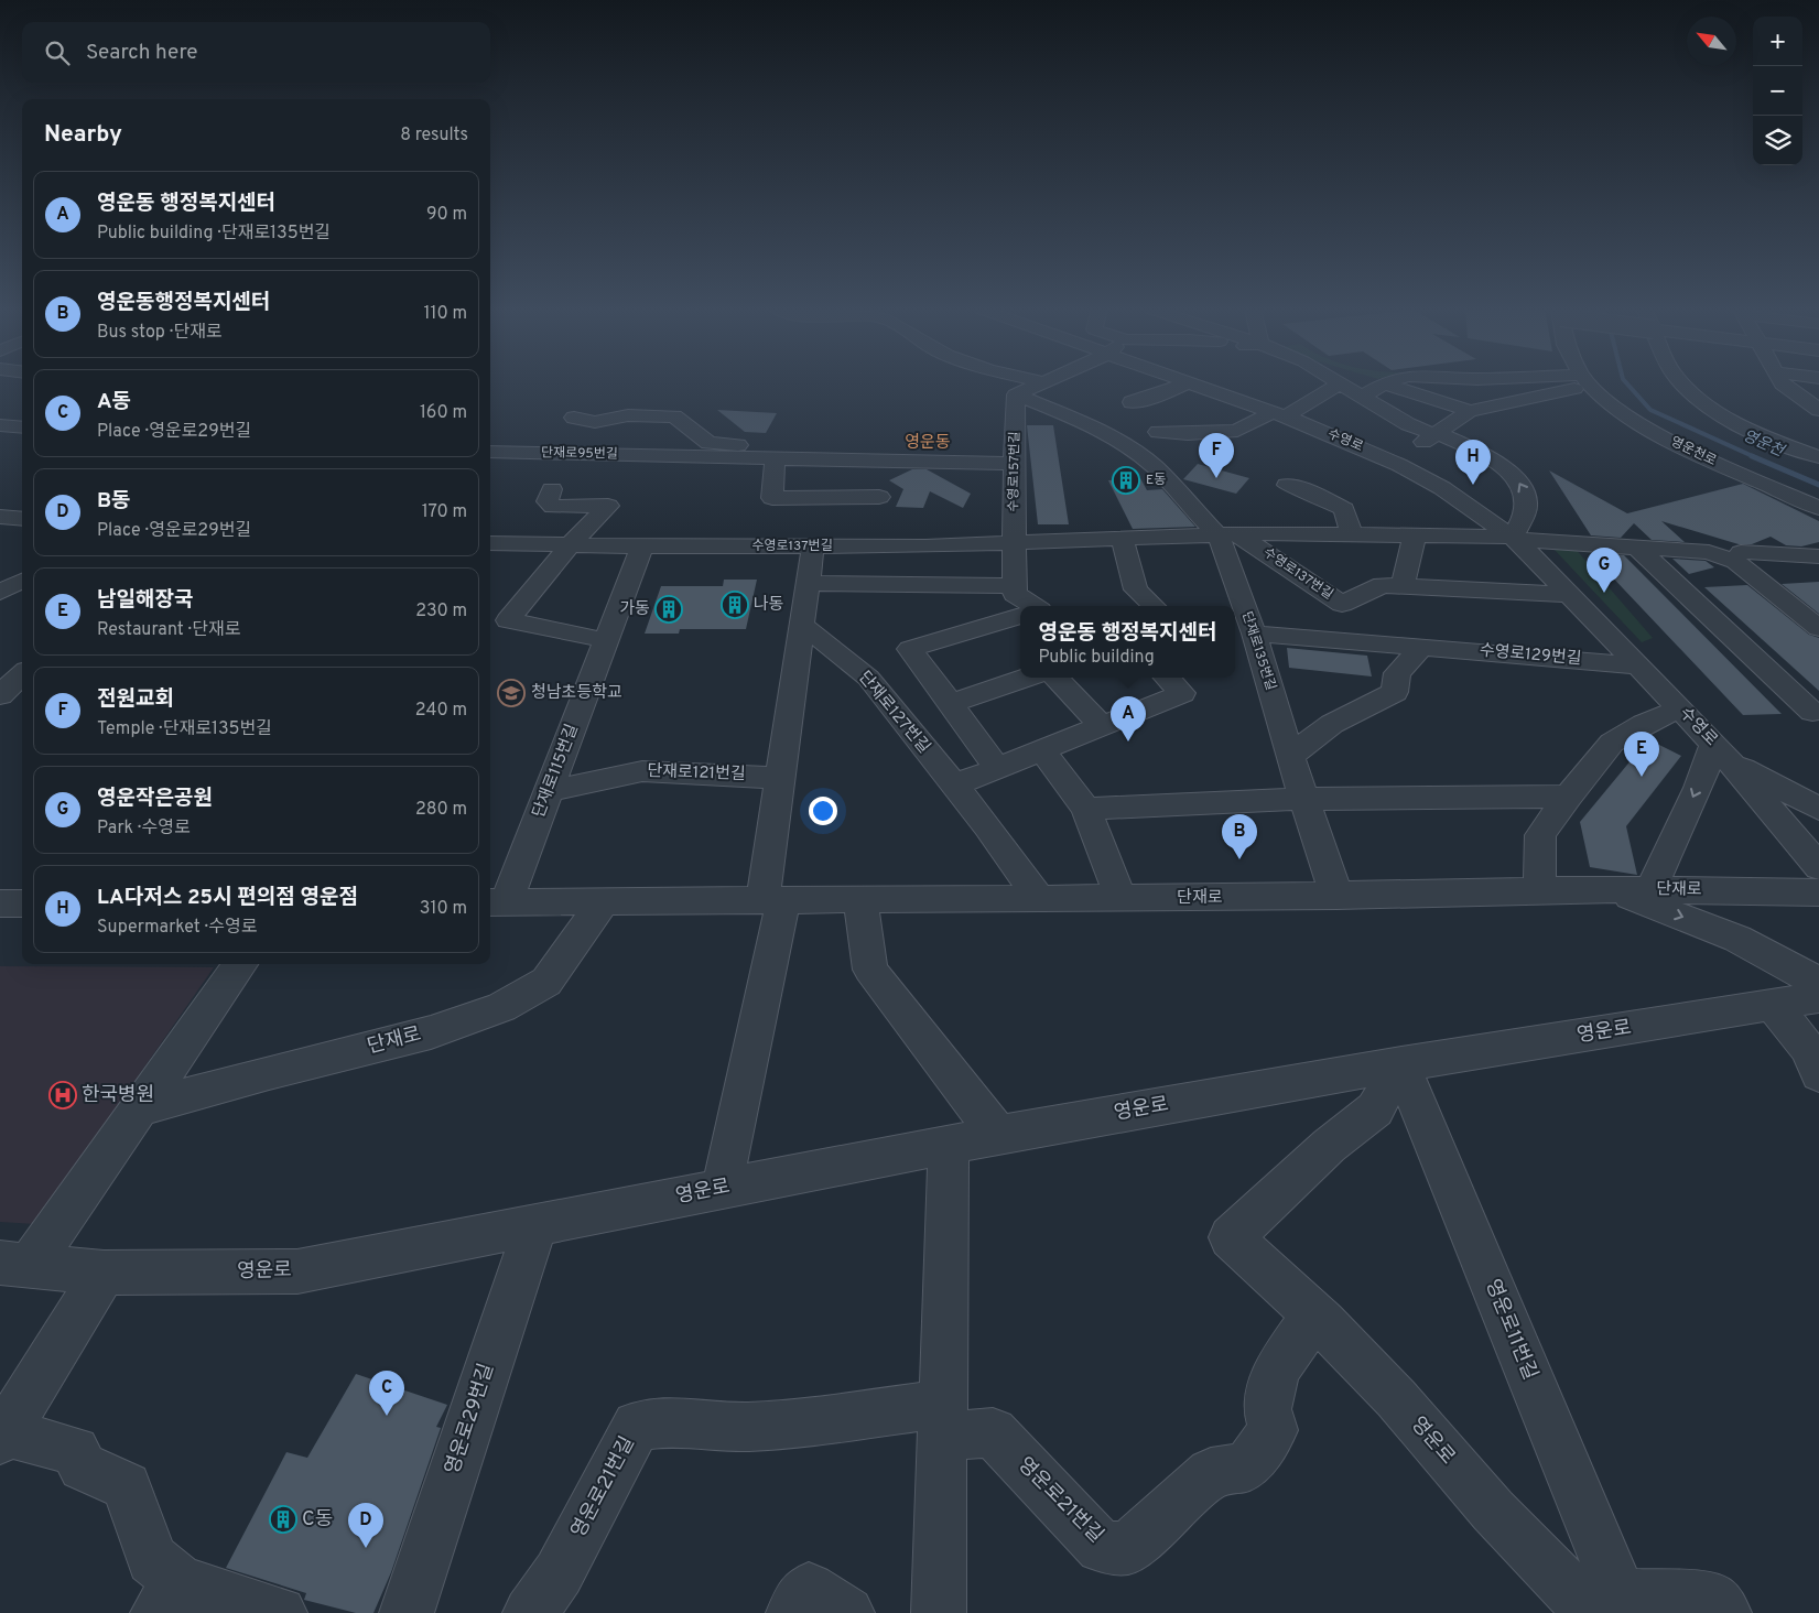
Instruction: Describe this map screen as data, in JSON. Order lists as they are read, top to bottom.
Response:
{
  "streets": {
    "street": [
      "수영로",
      "영운천로",
      "단재로95번길",
      "수영로157번길",
      "수영로137번길",
      "단재로135번길",
      "수영로129번길",
      "단재로127번길",
      "단재로115번길",
      "단재로121번길",
      "단재로",
      "영운로",
      "영운로11번길",
      "영운로29번길",
      "영운로21번길"
    ]
  },
  "crossings": [
    ["수영로", "수영로137번길"],
    ["수영로", "수영로129번길"],
    ["단재로95번길", "수영로157번길"],
    ["수영로157번길", "수영로137번길"],
    ["수영로157번길", "단재로135번길"],
    ["수영로137번길", "단재로135번길"],
    ["수영로137번길", "단재로115번길"],
    ["단재로135번길", "수영로129번길"],
    ["단재로135번길", "단재로"],
    ["단재로127번길", "단재로"],
    ["단재로115번길", "단재로121번길"],
    ["단재로115번길", "단재로"],
    ["영운로", "영운로11번길"],
    ["영운로", "영운로29번길"],
    ["영운로", "영운로21번길"]
  ],
  "districts": ["영운동"],
  "water": ["영운천"],
  "places": {
    "building": [
      "E동",
      "나동",
      "가동",
      "C동"
    ],
    "school or university": ["청남초등학교"],
    "hospital": ["한국병원"]
  },
  "north": "top left",
  "page": {
    "map_buttons": ["+", "−"],
    "search": "Search here",
    "heading": ["Nearby", "8 results"],
    "list": [
      {
        "mark": "A",
        "name": "영운동 행정복지센터",
        "note": "Public building · 단재로135번길",
        "value": "90 m"
      },
      {
        "mark": "B",
        "name": "영운동행정복지센터",
        "note": "Bus stop · 단재로",
        "value": "110 m"
      },
      {
        "mark": "C",
        "name": "A동",
        "note": "Place · 영운로29번길",
        "value": "160 m"
      },
      {
        "mark": "D",
        "name": "B동",
        "note": "Place · 영운로29번길",
        "value": "170 m"
      },
      {
        "mark": "E",
        "name": "남일해장국",
        "note": "Restaurant · 단재로",
        "value": "230 m"
      },
      {
        "mark": "F",
        "name": "전원교회",
        "note": "Temple · 단재로135번길",
        "value": "240 m"
      },
      {
        "mark": "G",
        "name": "영운작은공원",
        "note": "Park · 수영로",
        "value": "280 m"
      },
      {
        "mark": "H",
        "name": "LA다저스 25시 편의점 영운점",
        "note": "Supermarket · 수영로",
        "value": "310 m"
      }
    ],
    "pins": [
      "F",
      "H",
      "G",
      "A",
      "E",
      "B",
      "C",
      "D"
    ],
    "popup": ["영운동 행정복지센터", "Public building"]
  }
}
